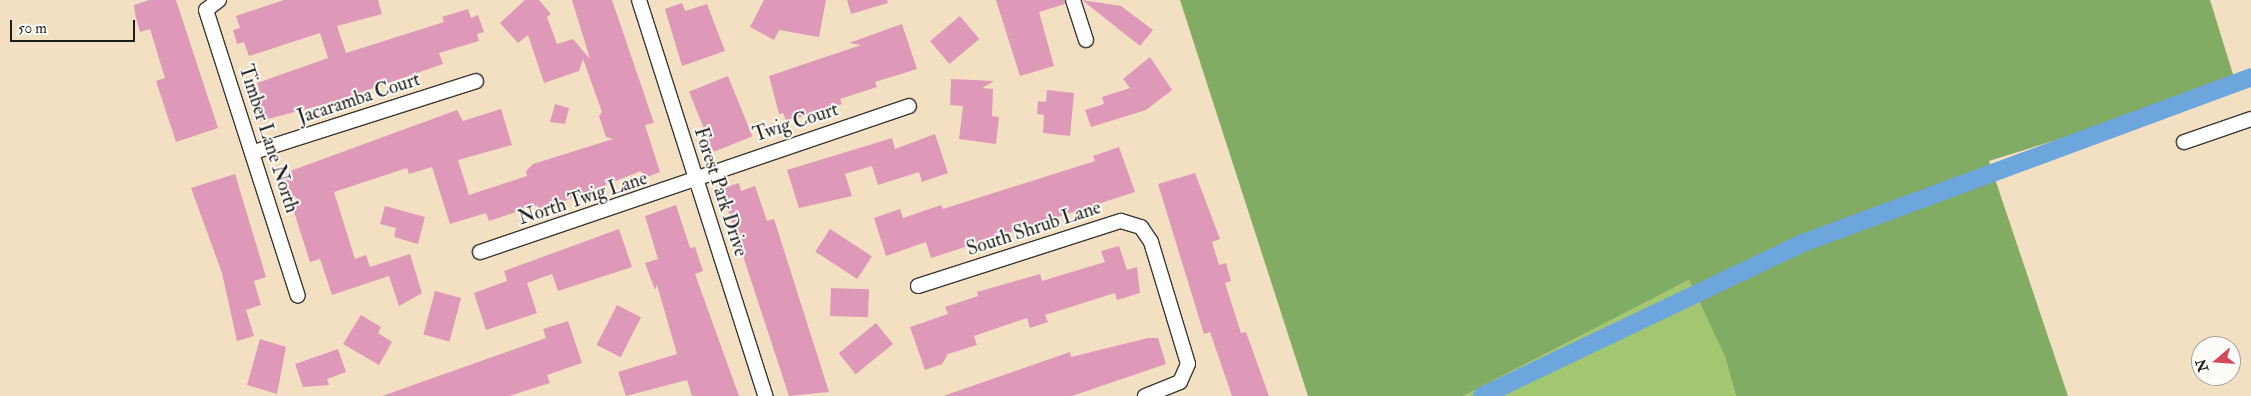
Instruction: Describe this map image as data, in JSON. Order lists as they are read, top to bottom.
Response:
{
  "streets": {
    "street": [
      "Jacaramba Court",
      "Twig Court",
      "Timber Lane North",
      "Forest Park Drive",
      "North Twig Lane",
      "South Shrub Lane"
    ]
  },
  "crossings": [
    ["Jacaramba Court", "Timber Lane North"],
    ["Twig Court", "Forest Park Drive"],
    ["Twig Court", "North Twig Lane"],
    ["Forest Park Drive", "North Twig Lane"]
  ],
  "scale_bar": "50 m",
  "north": "left"
}
